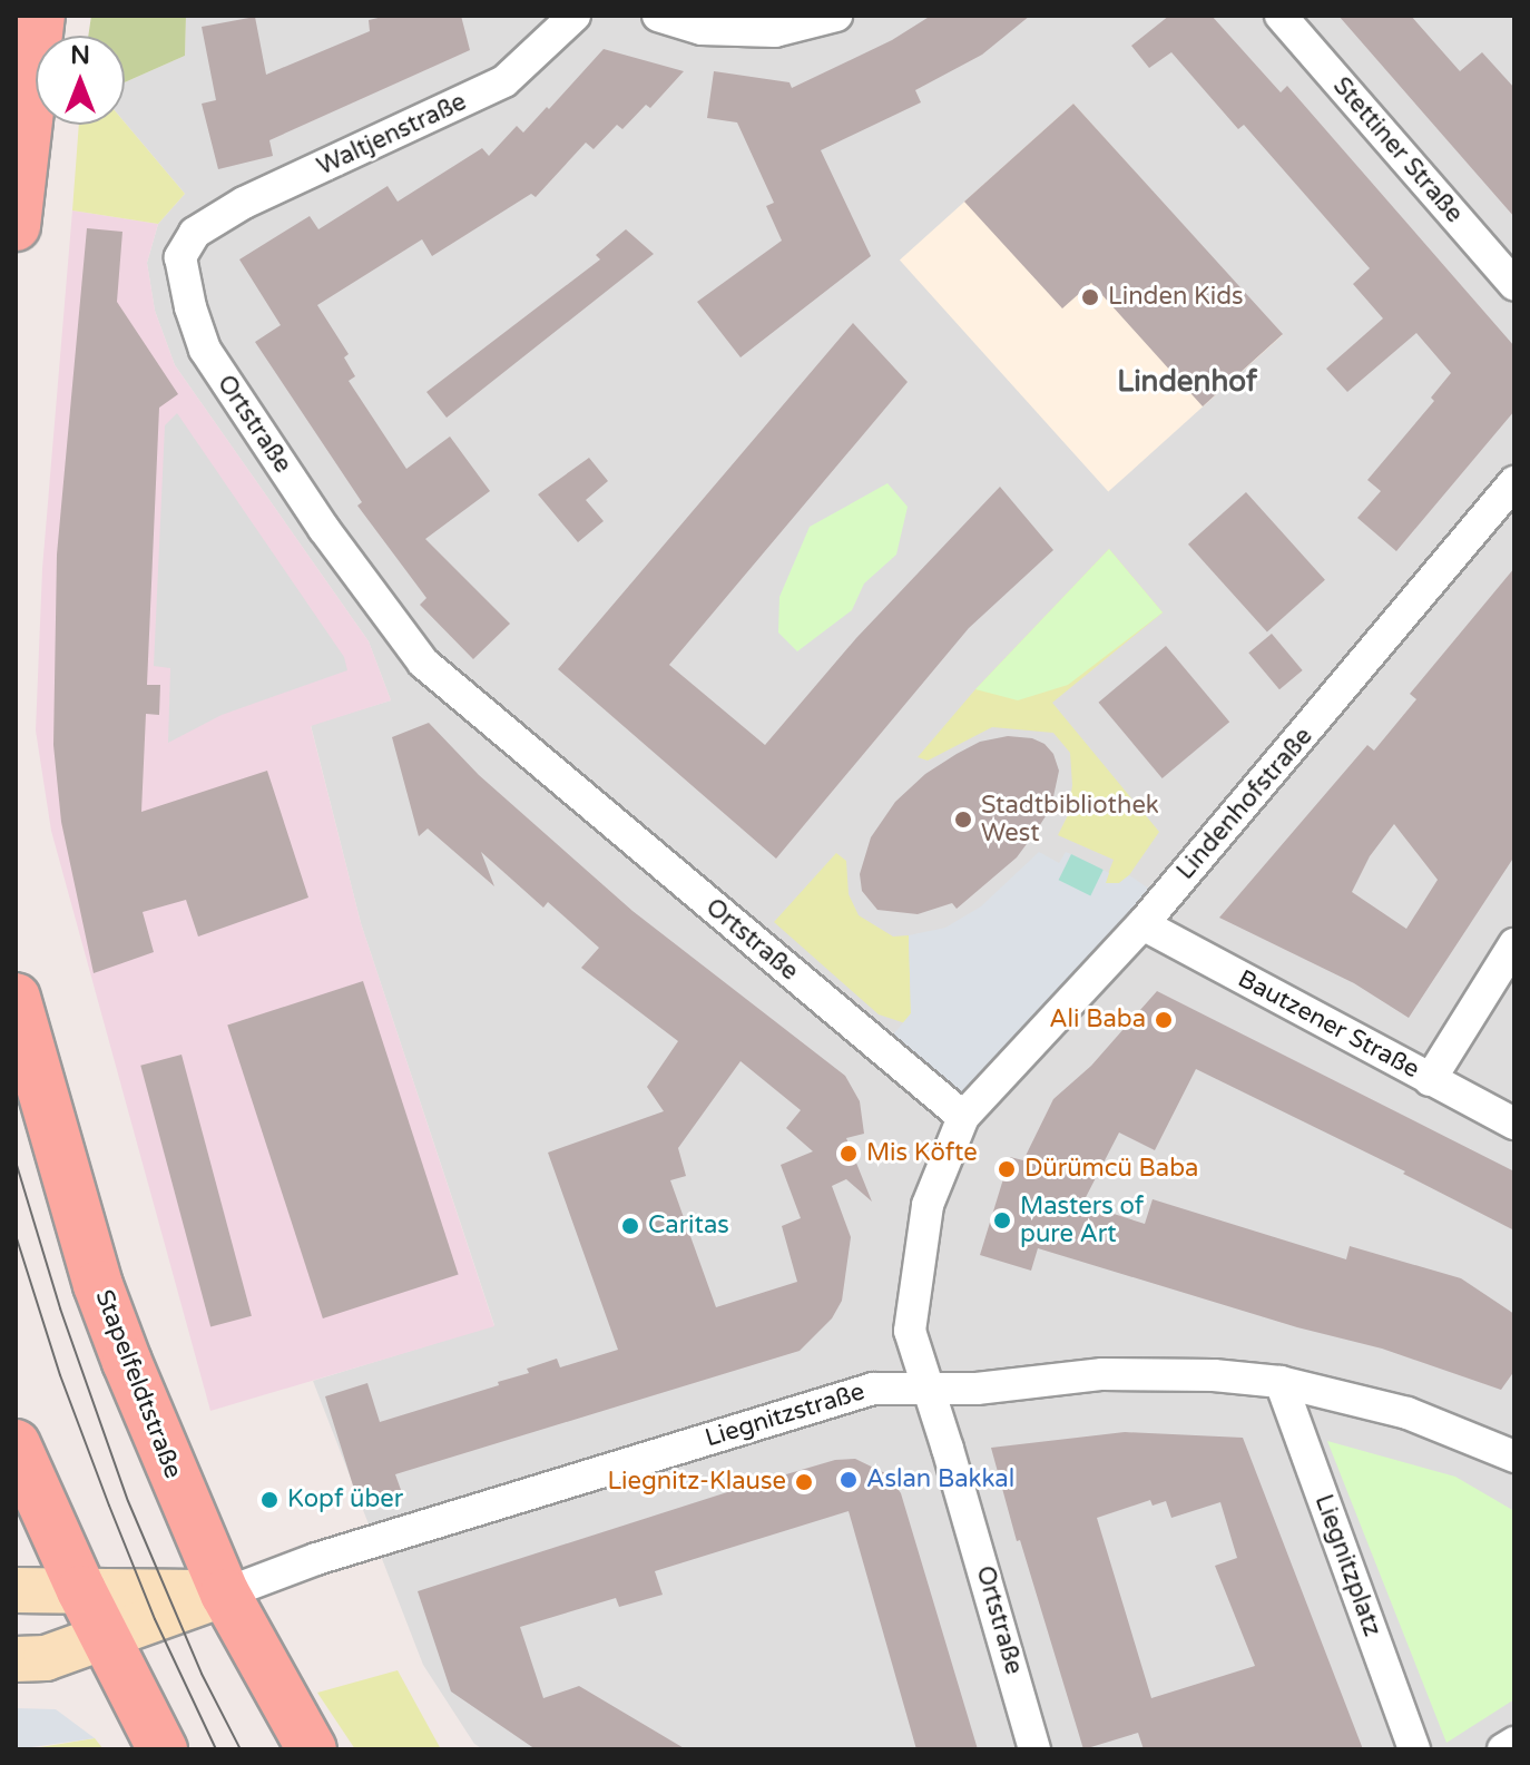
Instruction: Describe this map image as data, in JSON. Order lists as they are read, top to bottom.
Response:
{
  "streets": {
    "main road": ["Stapelfeldtstraße"],
    "street": [
      "Waltjenstraße",
      "Stettiner Straße",
      "Ortstraße",
      "Lindenhofstraße",
      "Bautzener Straße",
      "Liegnitzstraße",
      "Liegnitzplatz"
    ]
  },
  "crossings": [
    ["Waltjenstraße", "Ortstraße"],
    ["Ortstraße", "Lindenhofstraße"],
    ["Ortstraße", "Liegnitzstraße"],
    ["Lindenhofstraße", "Bautzener Straße"],
    ["Stapelfeldtstraße", "Liegnitzstraße"],
    ["Liegnitzstraße", "Liegnitzplatz"]
  ],
  "districts": ["Lindenhof"],
  "places": [
    "Linden Kids",
    "Stadtbibliothek West",
    "Ali Baba",
    "Mis Köfte",
    "Dürümcü Baba",
    "Masters of pure Art",
    "Caritas",
    "Aslan Bakkal",
    "Liegnitz-Klause",
    "Kopf über"
  ],
  "north": "top"
}
